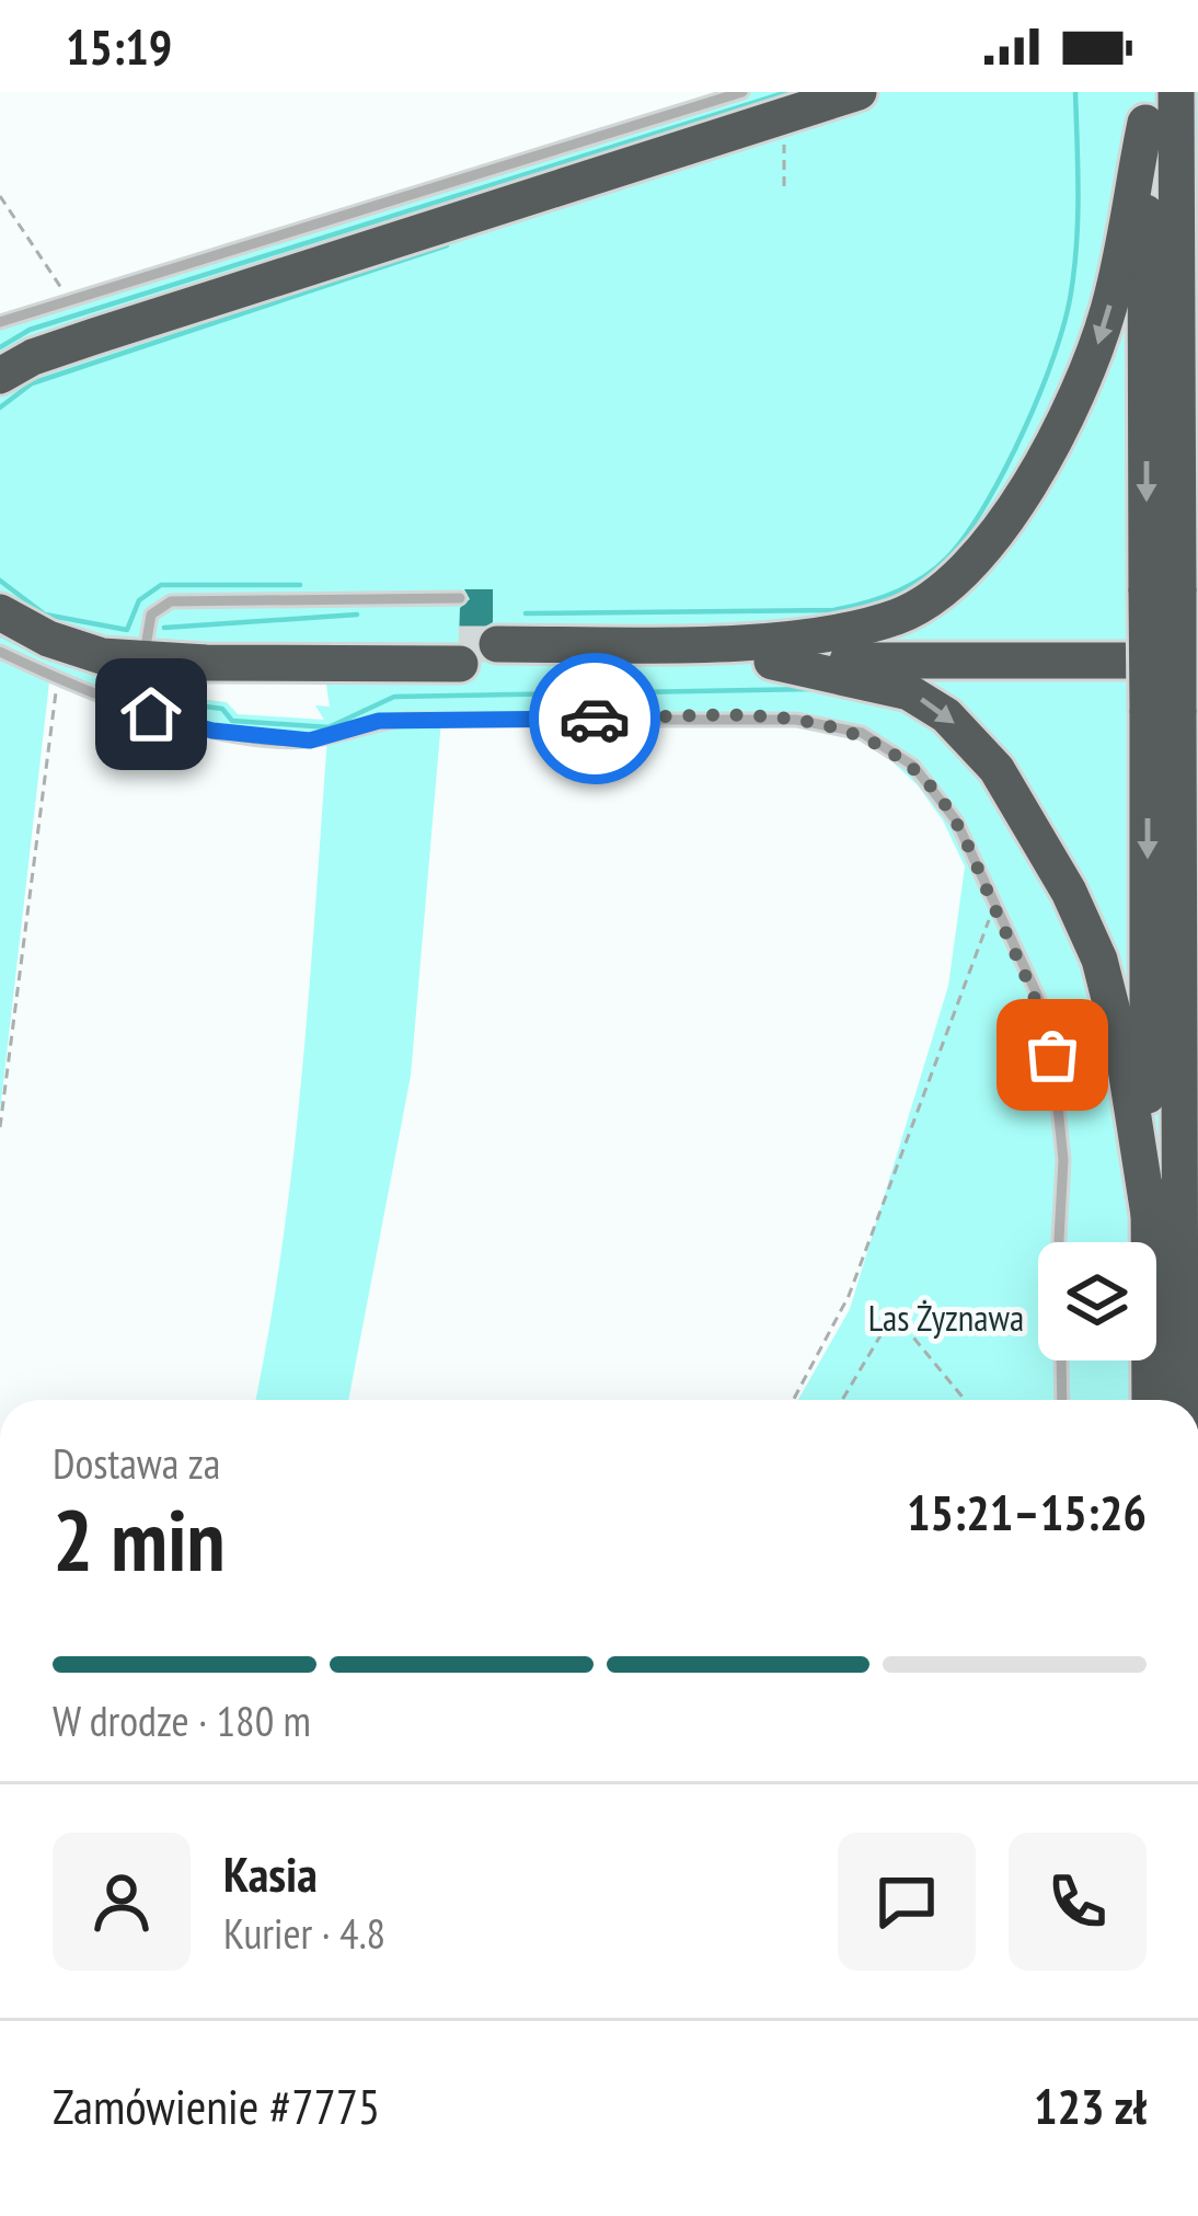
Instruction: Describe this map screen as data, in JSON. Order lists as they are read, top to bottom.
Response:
{
  "parks": ["Las Żyznawa"],
  "page": {
    "status": "15:19",
    "heading": ["2 min", "Dostawa za", "15:21–15:26"],
    "panel": [
      "Kasia",
      "Kurier · 4.8",
      "Zamówienie #7775",
      "123 zł"
    ],
    "bar": "W drodze · 180 m"
  }
}
